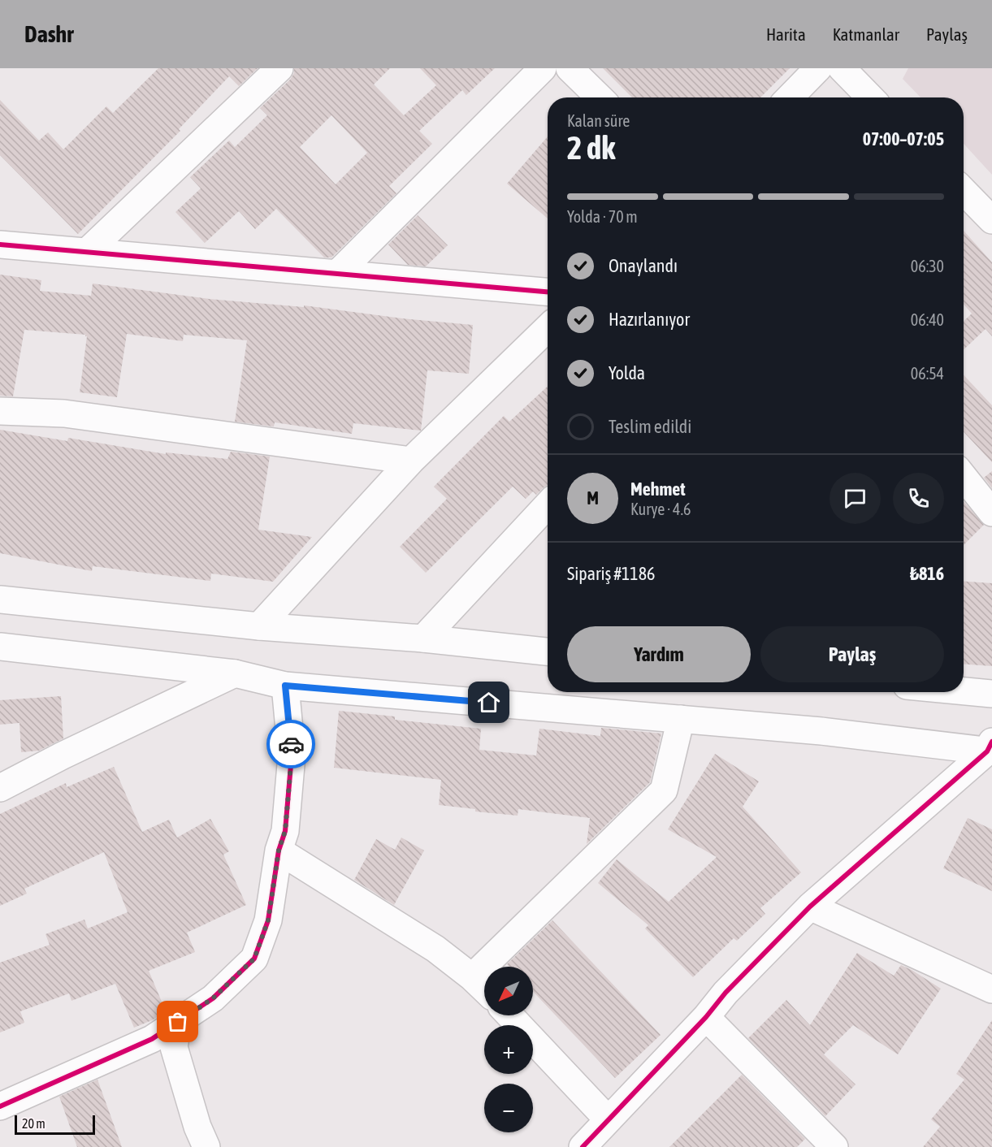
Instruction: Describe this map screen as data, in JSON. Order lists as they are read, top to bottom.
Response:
{
  "scale_bar": "20 m",
  "north": "bottom left",
  "page": {
    "header": "Dashr",
    "nav": ["Harita", "Katmanlar", "Paylaş"],
    "heading": ["2 dk", "Kalan süre", "07:00–07:05"],
    "panel": [
      "Mehmet",
      "Kurye · 4.6",
      "Sipariş #1186",
      "₺816"
    ],
    "bar": "Yolda · 70 m",
    "list": [
      ["Onaylandı", "06:30"],
      ["Hazırlanıyor", "06:40"],
      ["Yolda", "06:54"],
      "Teslim edildi"
    ],
    "round": "M",
    "buttons": ["Yardım", "Paylaş"],
    "map_buttons": ["+", "−"],
    "scale": "20 m"
  }
}
